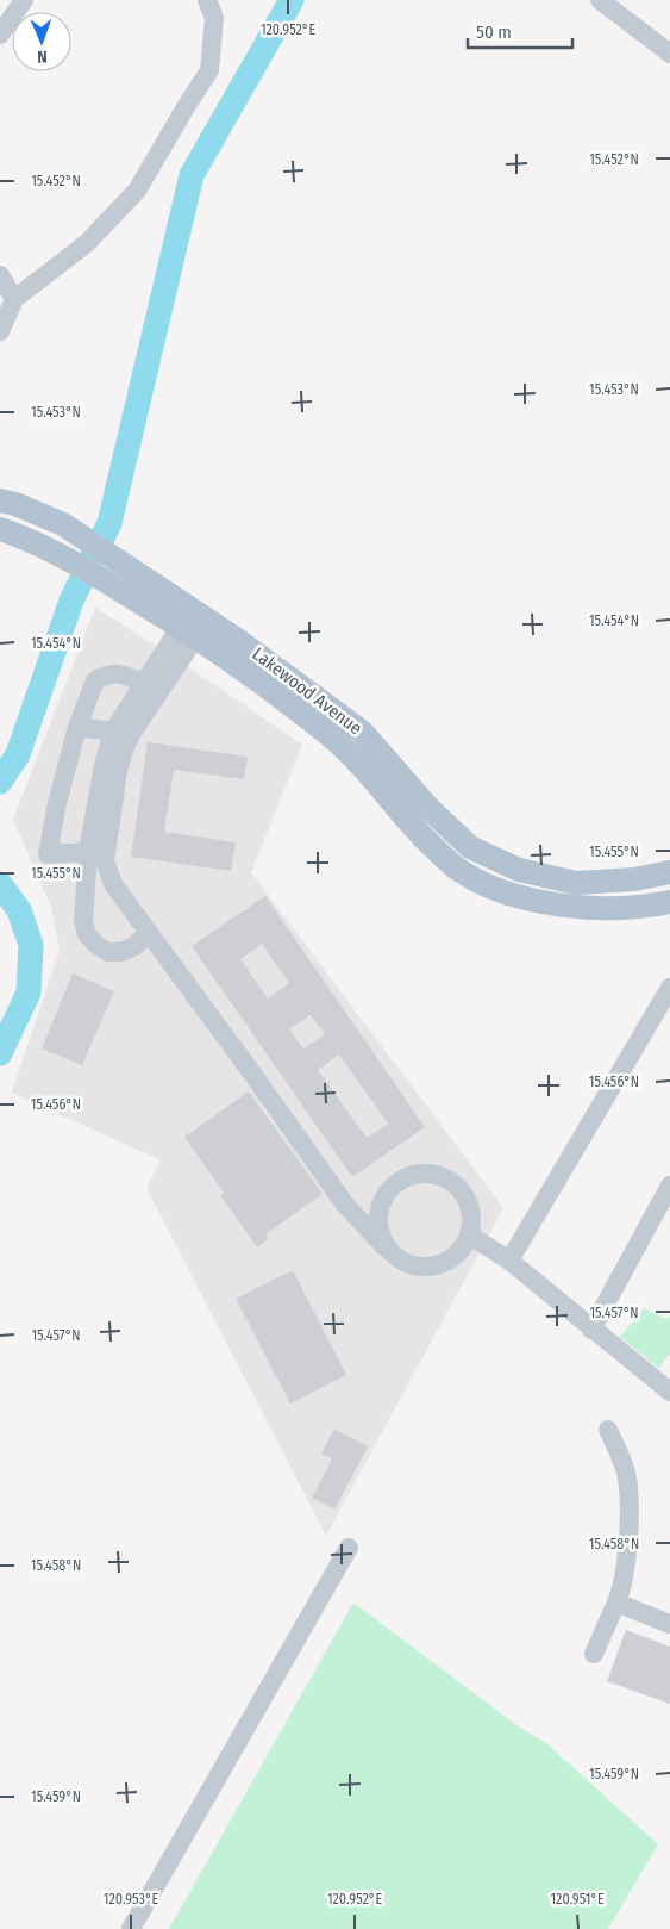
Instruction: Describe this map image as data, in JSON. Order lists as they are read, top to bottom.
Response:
{
  "streets": {
    "main road": ["Lakewood Avenue"]
  },
  "scale_bar": "50 m",
  "north": "bottom",
  "coordinates": [
    "120.952°E",
    "15.452°N",
    "15.453°N",
    "15.454°N",
    "15.455°N",
    "15.456°N",
    "15.457°N",
    "15.458°N",
    "15.459°N",
    "120.953°E",
    "120.951°E"
  ]
}
